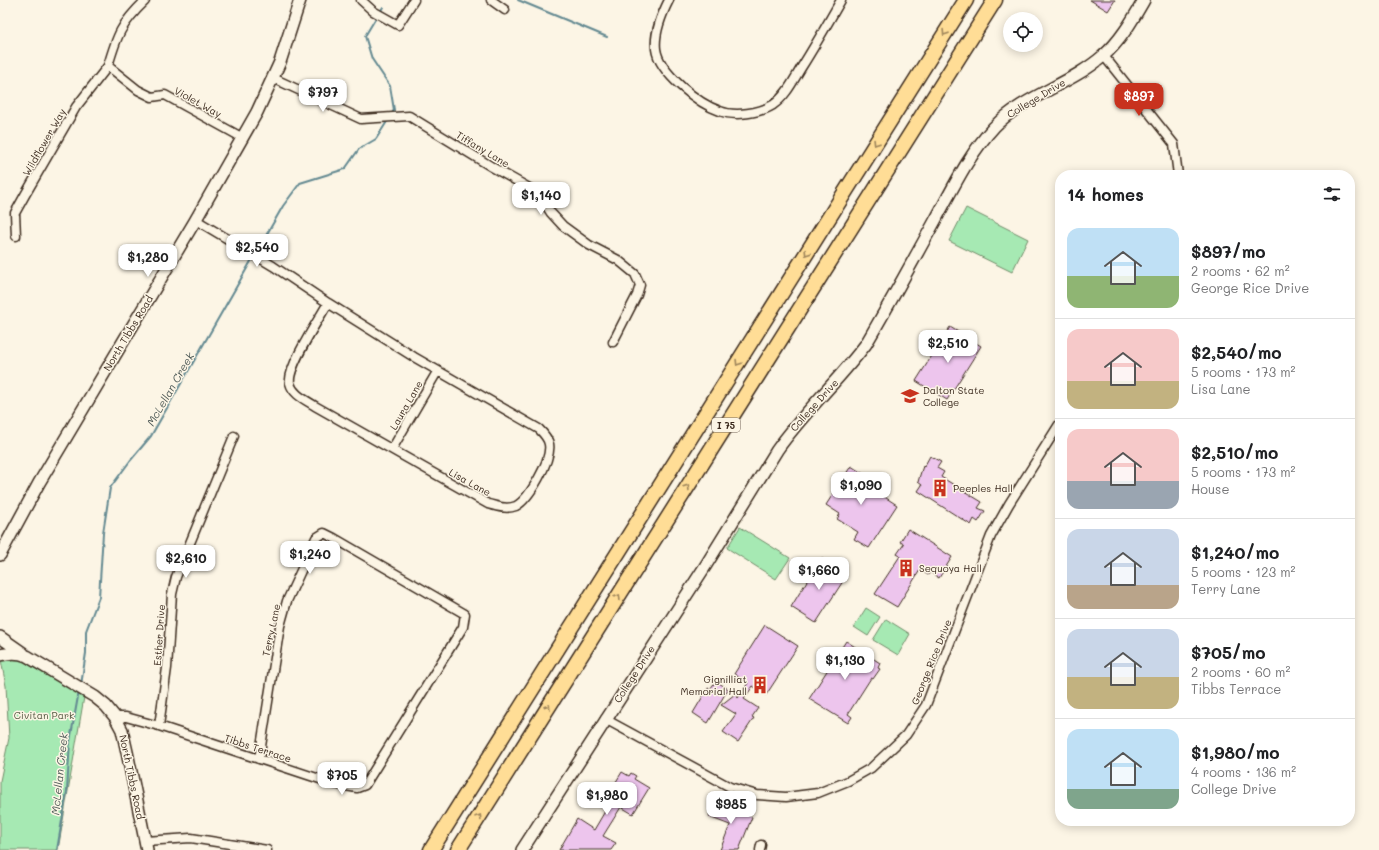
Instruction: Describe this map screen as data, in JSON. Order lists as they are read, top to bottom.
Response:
{
  "streets": {
    "highway": ["I 75"],
    "street": [
      "College Drive",
      "Violet Way",
      "Wildflower Way",
      "Tiffany Lane",
      "North Tibbs Road",
      "Laura Lane",
      "Lisa Lane",
      "Terry Lane",
      "Esther Drive",
      "George Rice Drive",
      "Tibbs Terrace"
    ]
  },
  "crossings": [
    ["College Drive", "George Rice Drive"],
    ["Violet Way", "Wildflower Way"],
    ["Violet Way", "North Tibbs Road"],
    ["Tiffany Lane", "North Tibbs Road"],
    ["North Tibbs Road", "Lisa Lane"],
    ["North Tibbs Road", "Tibbs Terrace"],
    ["Laura Lane", "Lisa Lane"],
    ["Terry Lane", "Tibbs Terrace"],
    ["Esther Drive", "Tibbs Terrace"]
  ],
  "water": ["McLellan Creek"],
  "parks": ["Civitan Park"],
  "places": {
    "school or university": ["Dalton State College"],
    "building": ["Peeples Hall", "Sequoya Hall", "Gignilliat Memorial Hall"]
  },
  "page": {
    "price": [
      "$797",
      "$897",
      "$1,140",
      "$2,540",
      "$1,280",
      "$2,510",
      "$1,090",
      "$1,240",
      "$2,610",
      "$1,660",
      "$1,130",
      "$705",
      "$1,980",
      "$985"
    ],
    "heading": "14 homes",
    "list": [
      {
        "name": "$897/mo",
        "note": "2 rooms · 62 m² · George Rice Drive"
      },
      {
        "name": "$2,540/mo",
        "note": "5 rooms · 173 m² · Lisa Lane"
      },
      {
        "name": "$2,510/mo",
        "note": "5 rooms · 173 m² · House"
      },
      {
        "name": "$1,240/mo",
        "note": "5 rooms · 123 m² · Terry Lane"
      },
      {
        "name": "$705/mo",
        "note": "2 rooms · 60 m² · Tibbs Terrace"
      },
      {
        "name": "$1,980/mo",
        "note": "4 rooms · 136 m² · College Drive"
      }
    ]
  }
}
